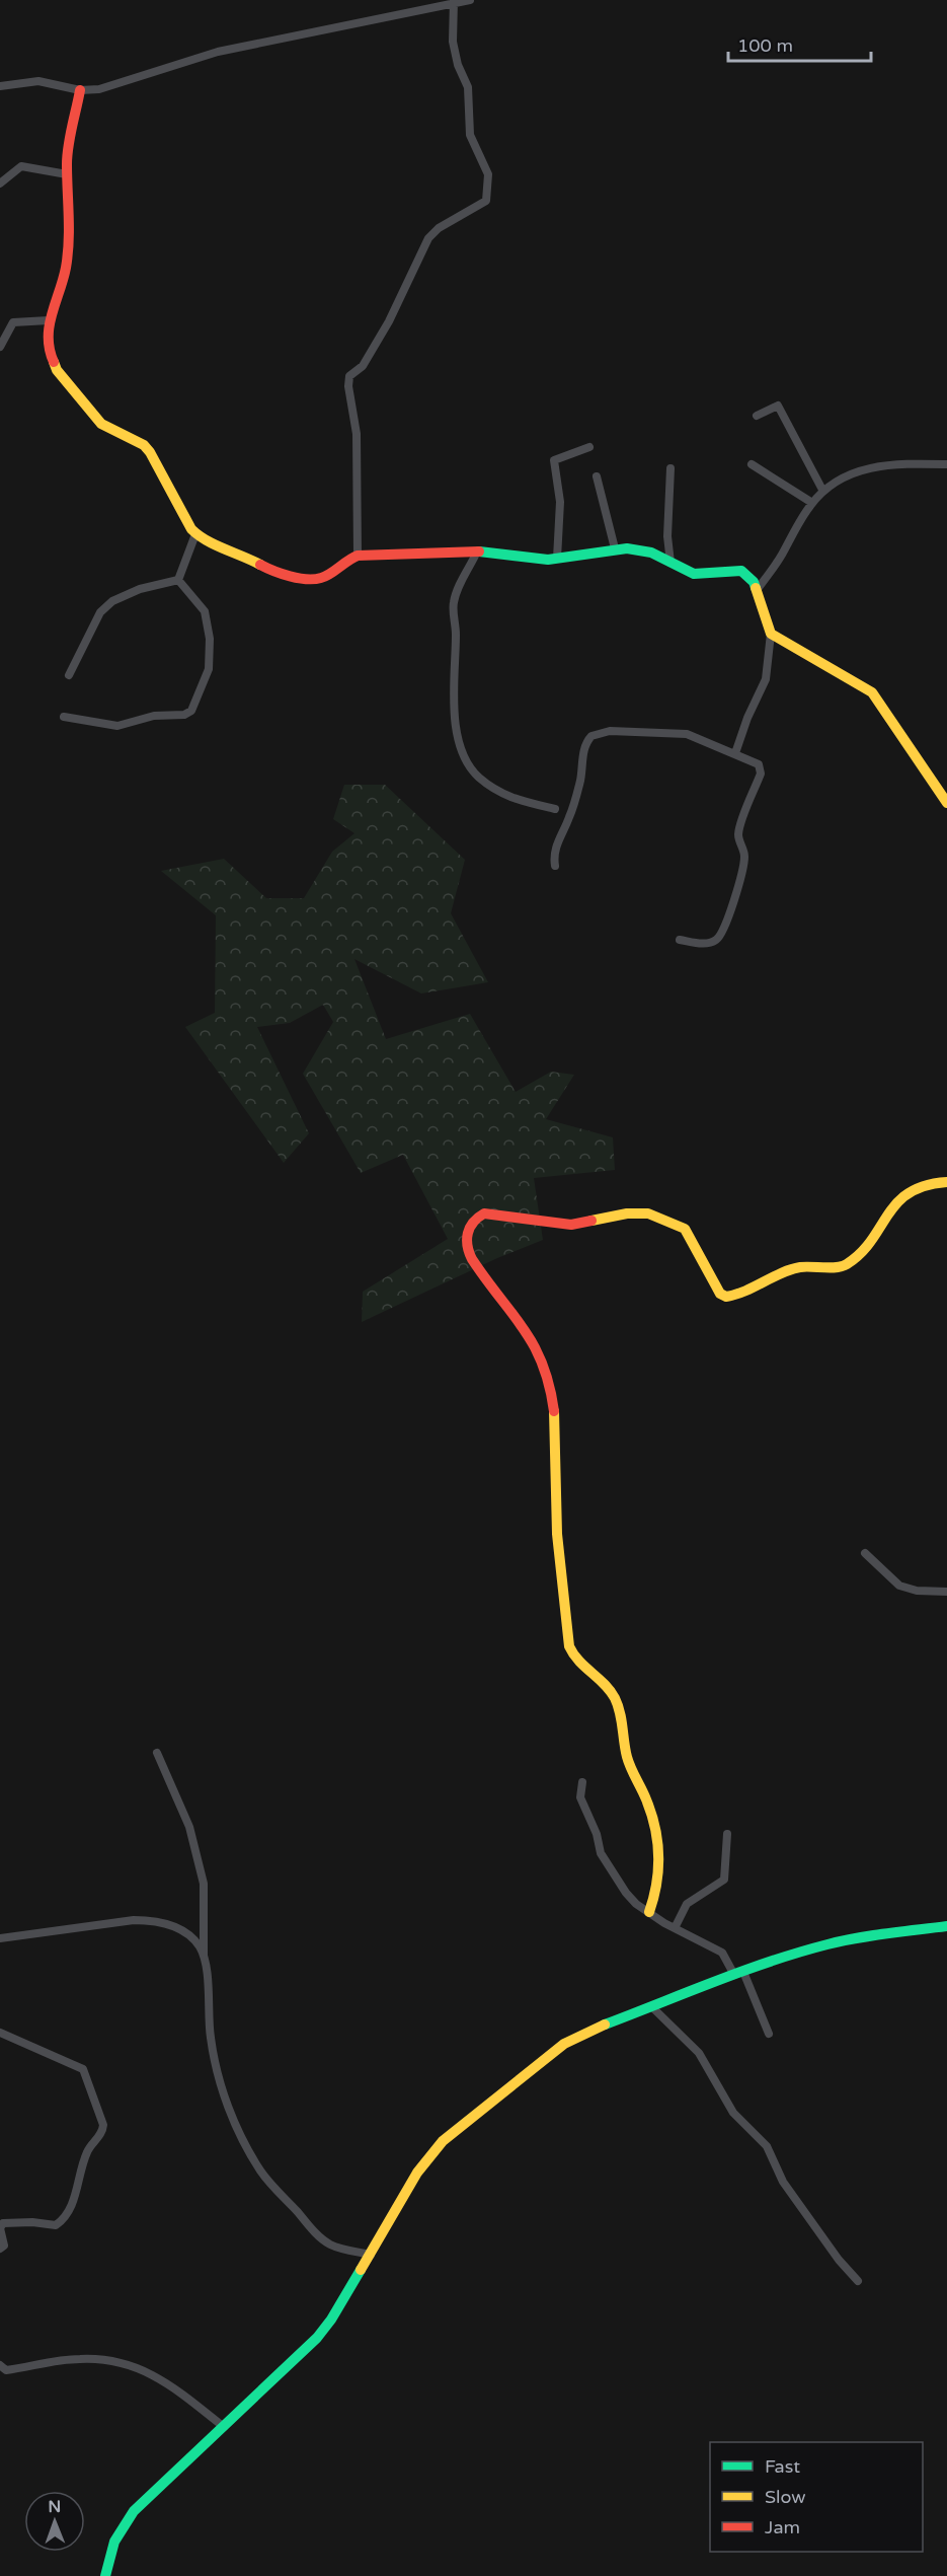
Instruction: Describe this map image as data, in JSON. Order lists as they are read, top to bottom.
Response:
{
  "legend": ["Fast", "Slow", "Jam"],
  "scale_bar": "100 m",
  "north": "top"
}
